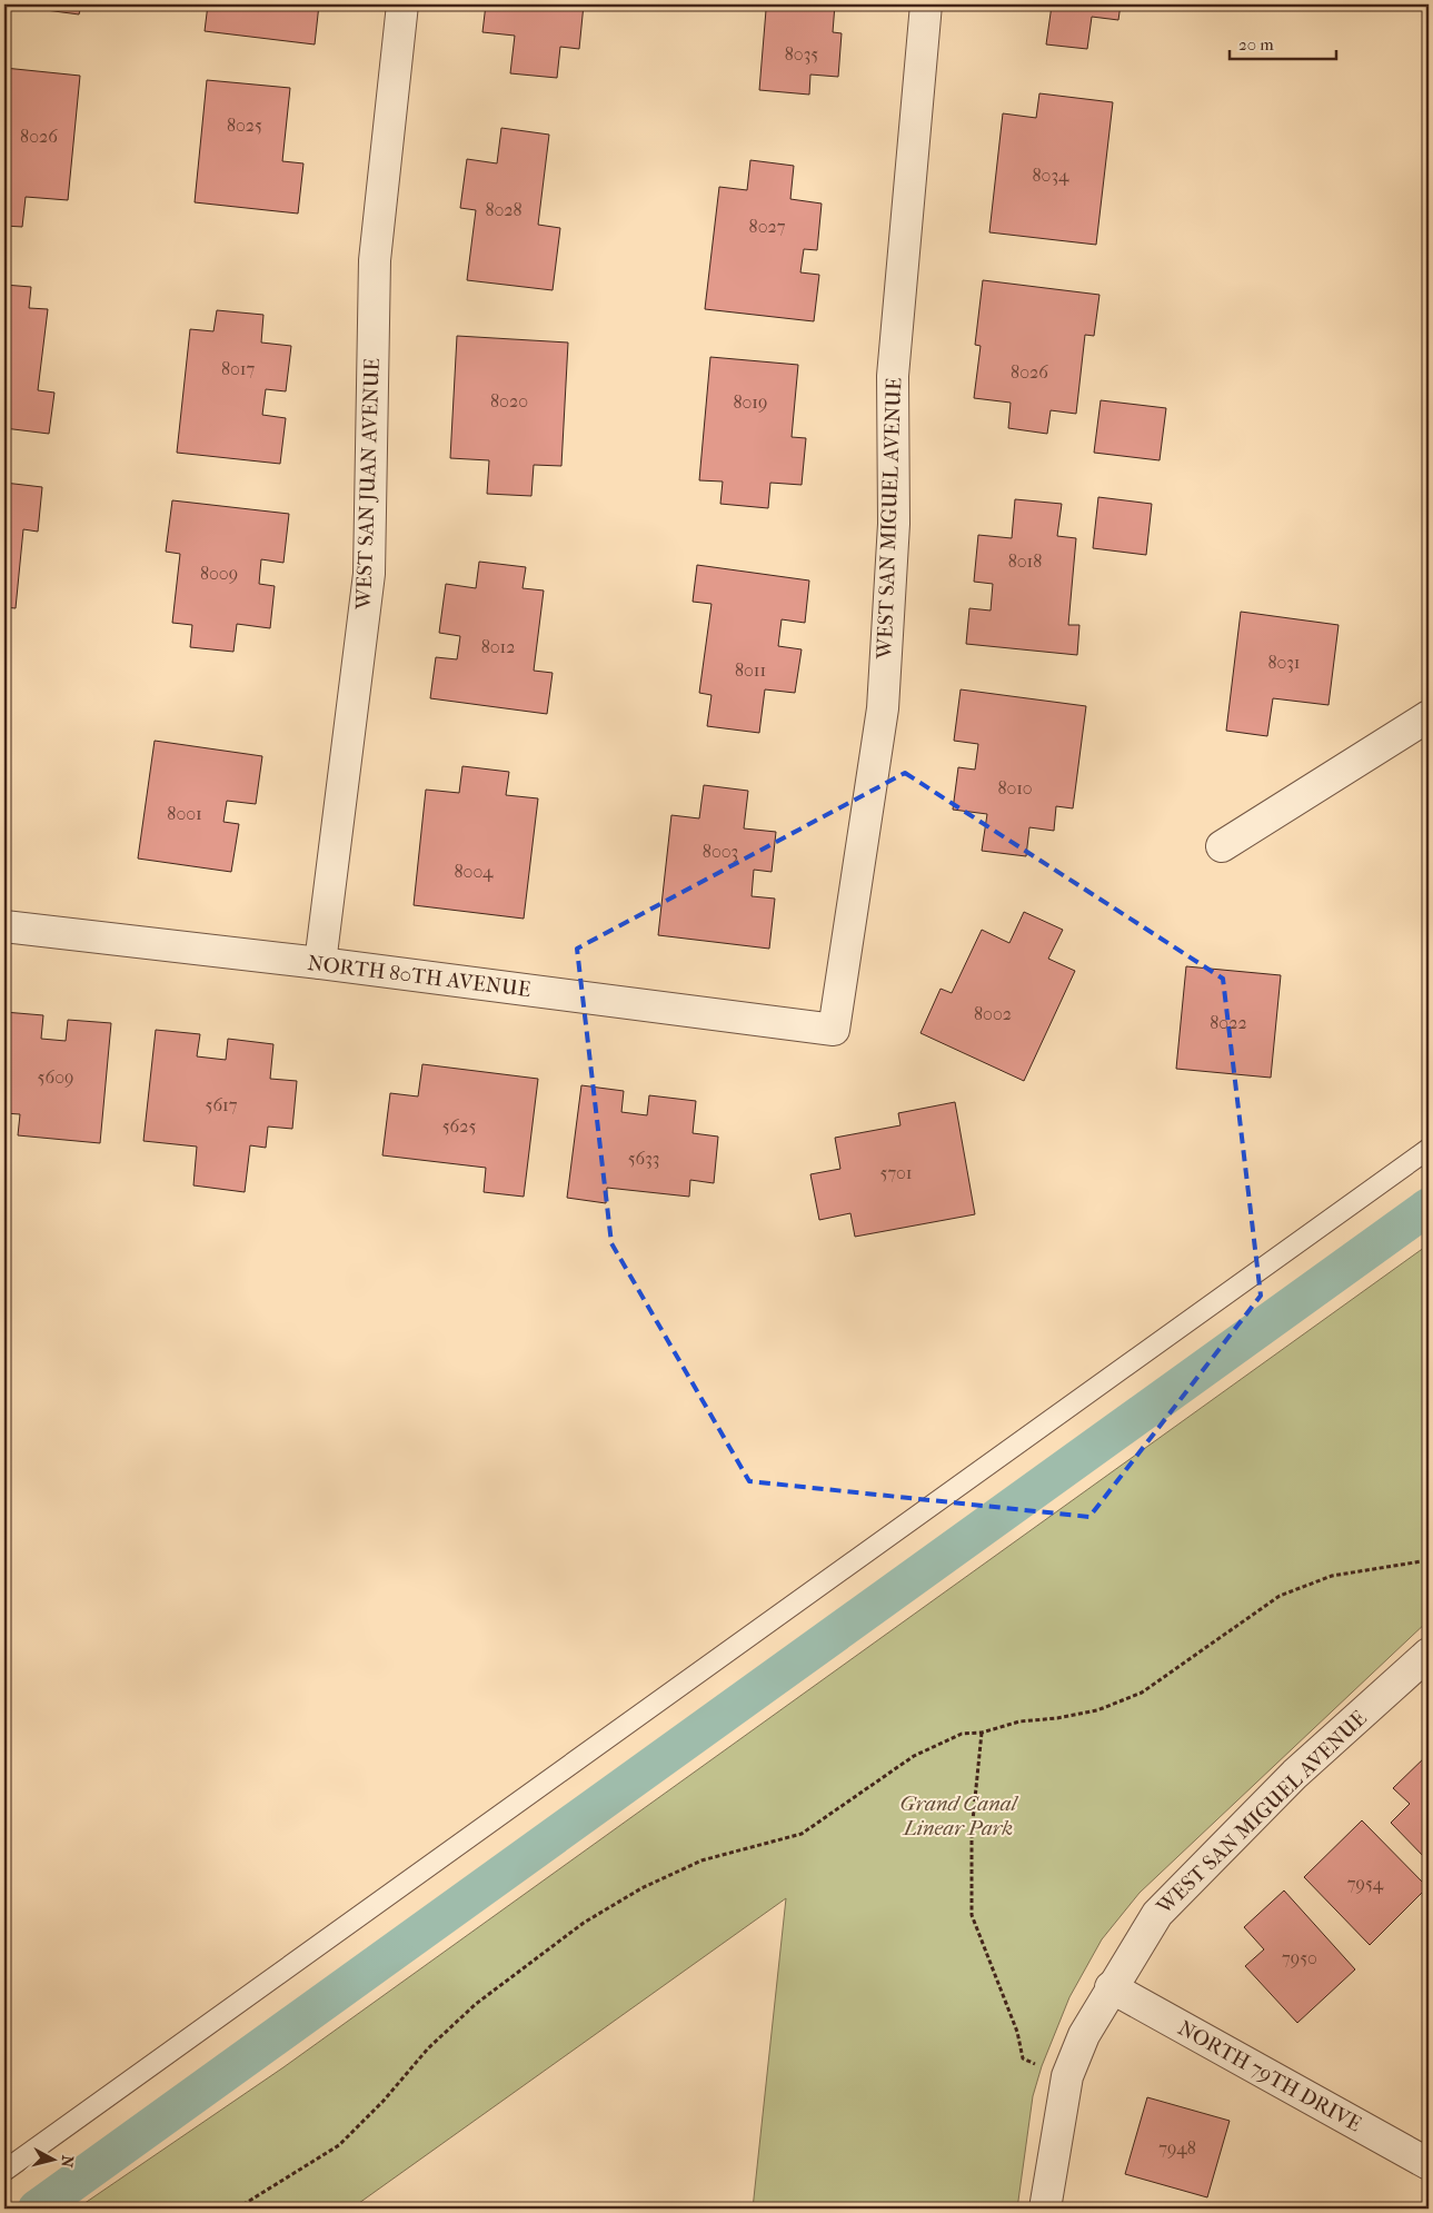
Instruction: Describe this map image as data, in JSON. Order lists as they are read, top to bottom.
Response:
{
  "streets": {
    "street": [
      "WEST SAN JUAN AVENUE",
      "WEST SAN MIGUEL AVENUE",
      "NORTH 80TH AVENUE",
      "NORTH 79TH DRIVE"
    ]
  },
  "crossings": [
    ["WEST SAN JUAN AVENUE", "NORTH 80TH AVENUE"],
    ["WEST SAN MIGUEL AVENUE", "NORTH 80TH AVENUE"],
    ["WEST SAN MIGUEL AVENUE", "NORTH 79TH DRIVE"]
  ],
  "parks": ["Grand Canal Linear Park"],
  "house_numbers": [
    "8035",
    "8025",
    "8026",
    "8034",
    "8028",
    "8027",
    "8017",
    "8026",
    "8020",
    "8019",
    "8018",
    "8009",
    "8012",
    "8031",
    "8011",
    "8010",
    "8001",
    "8003",
    "8004",
    "8002",
    "8022",
    "5609",
    "5617",
    "5625",
    "5633",
    "5701",
    "7954",
    "7950",
    "7948"
  ],
  "scale_bar": "20 m",
  "north": "right"
}
